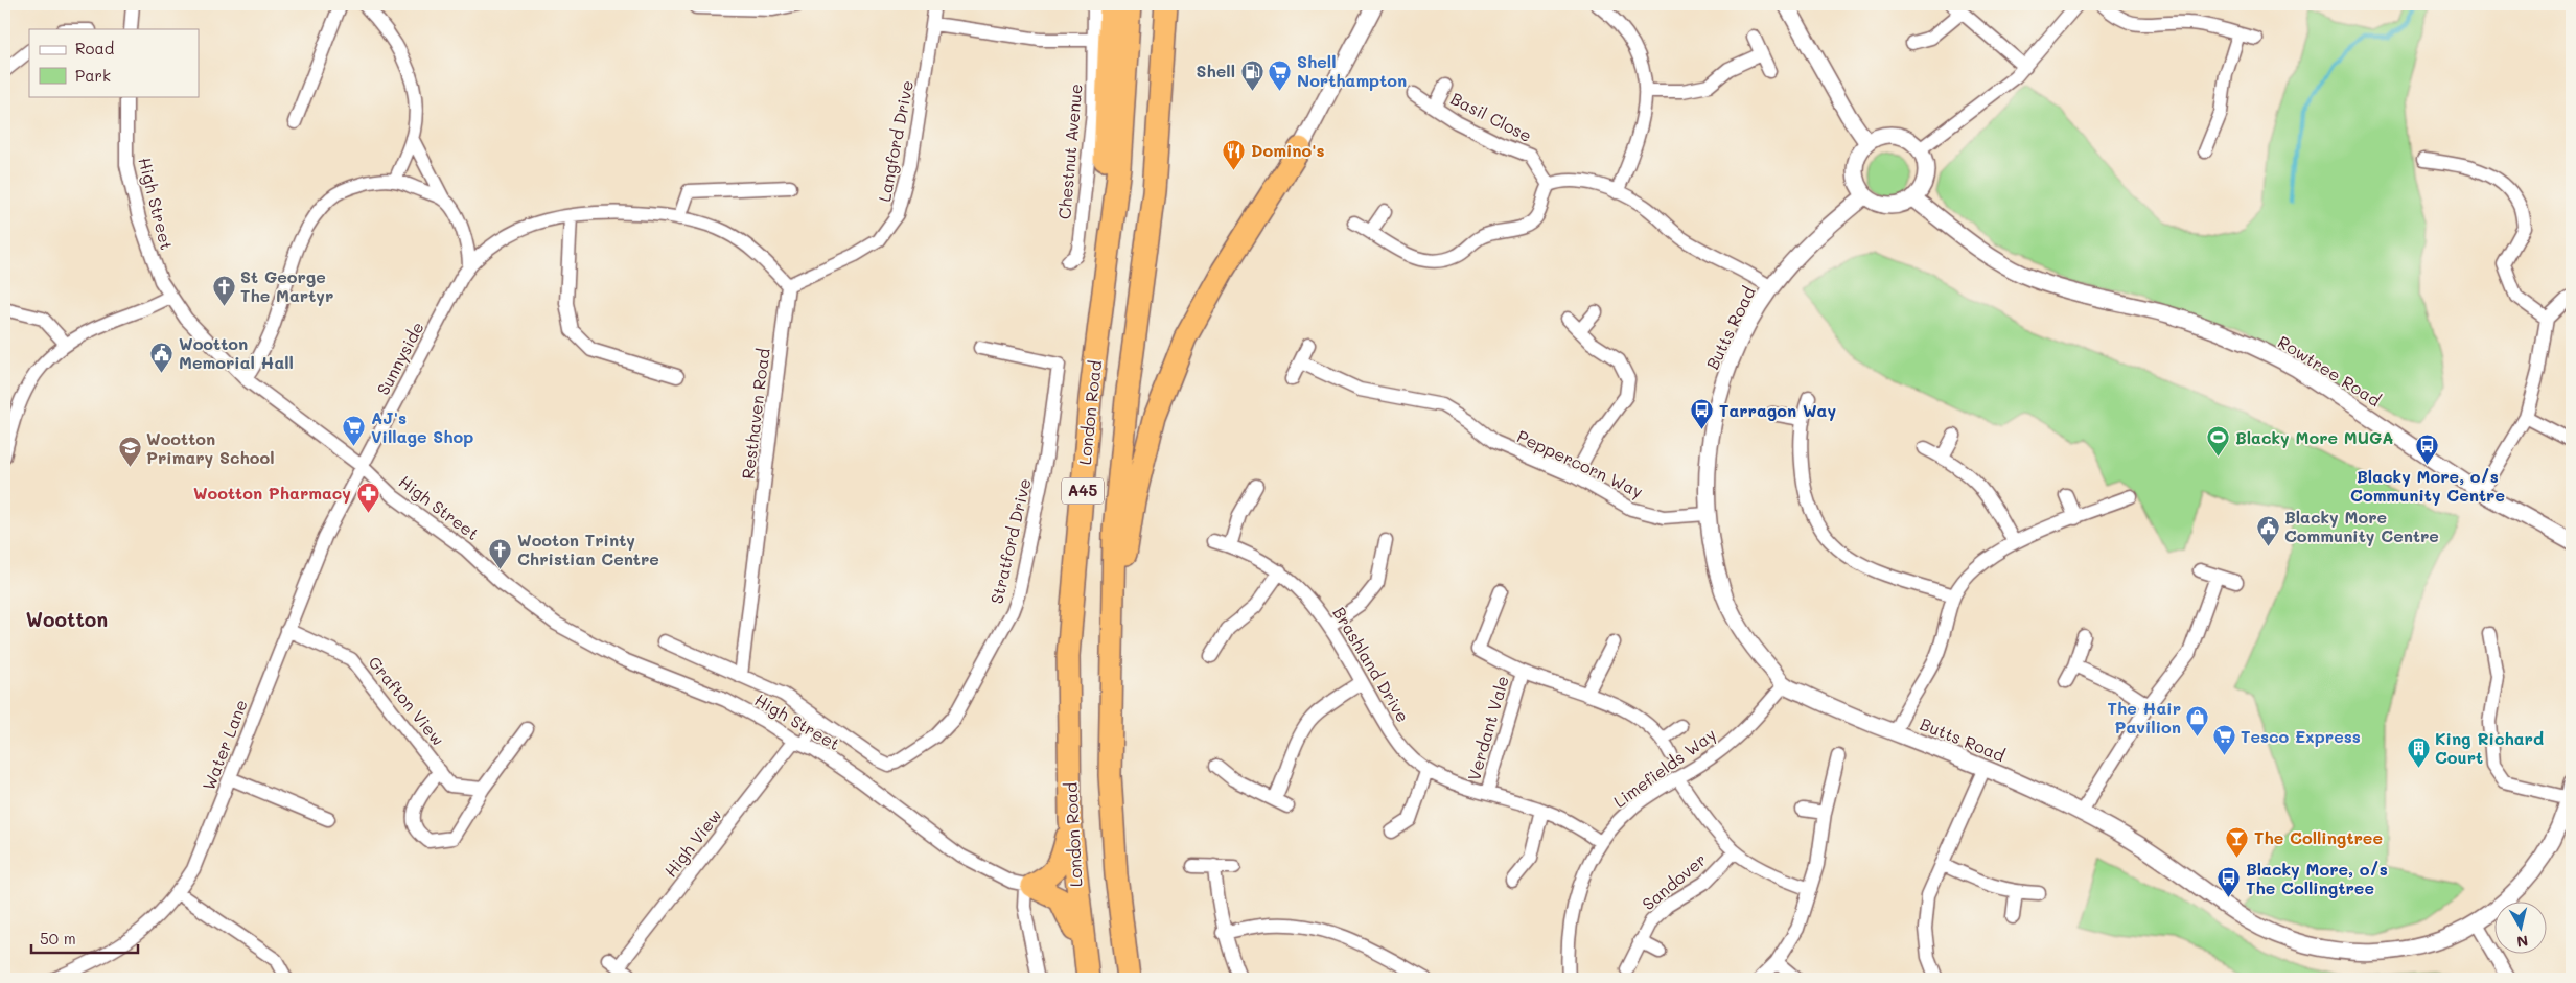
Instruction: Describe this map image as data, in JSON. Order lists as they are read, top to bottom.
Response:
{
  "streets": {
    "highway": ["London Road", "A45"],
    "street": [
      "Basil Close",
      "Langford Drive",
      "Chestnut Avenue",
      "High Street",
      "Butts Road",
      "Sunnyside",
      "Rowtree Road",
      "Resthaven Road",
      "Peppercorn Way",
      "Stratford Drive",
      "Brashland Drive",
      "Grafton View",
      "Verdant Vale",
      "Water Lane",
      "Limefields Way",
      "High View",
      "Sandover"
    ]
  },
  "crossings": [
    ["Langford Drive", "Resthaven Road"],
    ["High Street", "Sunnyside"],
    ["High Street", "Water Lane"],
    ["High Street", "High View"],
    ["Butts Road", "Rowtree Road"],
    ["Butts Road", "Peppercorn Way"],
    ["Butts Road", "Limefields Way"],
    ["Sunnyside", "Water Lane"],
    ["Resthaven Road", "Stratford Drive"],
    ["Brashland Drive", "Verdant Vale"],
    ["Brashland Drive", "Limefields Way"],
    ["Grafton View", "Water Lane"]
  ],
  "districts": ["Wootton"],
  "places": {
    "fuel station": ["Shell"],
    "supermarket": ["Shell Northampton", "AJ's Village Shop", "Tesco Express"],
    "restaurant": ["Domino's"],
    "church": ["St George The Martyr", "Wooton Trinty Christian Centre"],
    "public building": ["Wootton Memorial Hall", "Blacky More Community Centre"],
    "bus stop": ["Tarragon Way", "Blacky More, o/s Community Centre", "Blacky More, o/s The Collingtree"],
    "sports": ["Blacky More MUGA"],
    "school or university": ["Wootton Primary School"],
    "pharmacy": ["Wootton Pharmacy"],
    "shop": ["The Hair Pavilion"],
    "building": ["King Richard Court"],
    "bar": ["The Collingtree"]
  },
  "legend": ["Road", "Park"],
  "scale_bar": "50 m",
  "north": "bottom"
}
